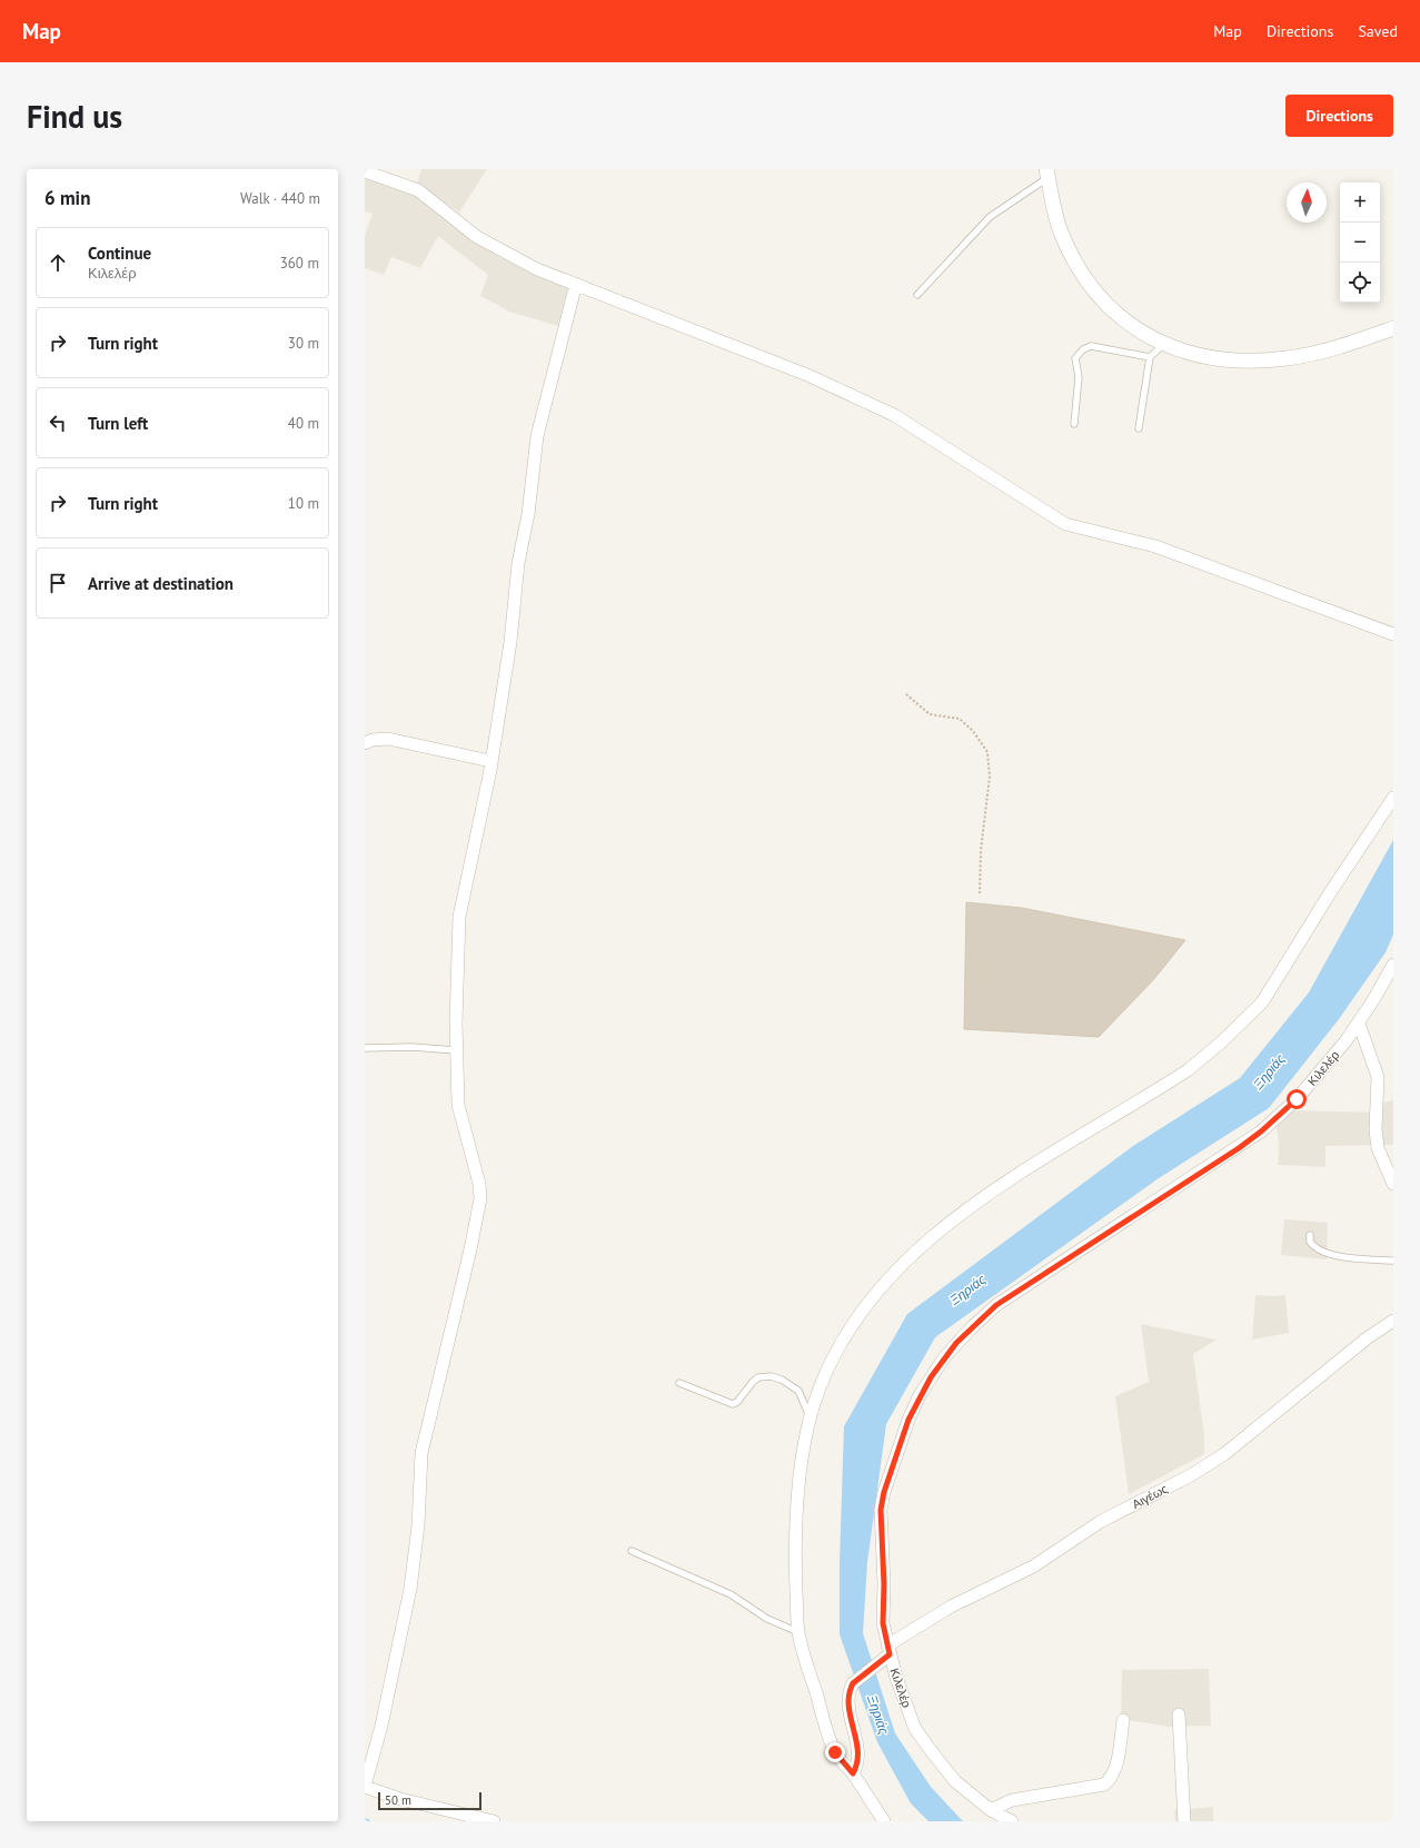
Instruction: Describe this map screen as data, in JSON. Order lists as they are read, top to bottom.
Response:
{
  "streets": {
    "street": ["Κιλελέρ", "Αιγέως"]
  },
  "crossings": [
    ["Κιλελέρ", "Αιγέως"]
  ],
  "water": ["Ξηριάς"],
  "scale_bar": "50 m",
  "north": "top",
  "page": {
    "header": "Map",
    "nav": ["Map", "Directions", "Saved"],
    "buttons": "Directions",
    "title": "Find us",
    "heading": ["6 min", "Walk · 440 m"],
    "map_buttons": ["+", "−"],
    "list": [
      ["Continue", "Κιλελέρ", "360 m"],
      ["Turn right", "30 m"],
      ["Turn left", "40 m"],
      ["Turn right", "10 m"],
      "Arrive at destination"
    ],
    "scale": "50 m"
  }
}
